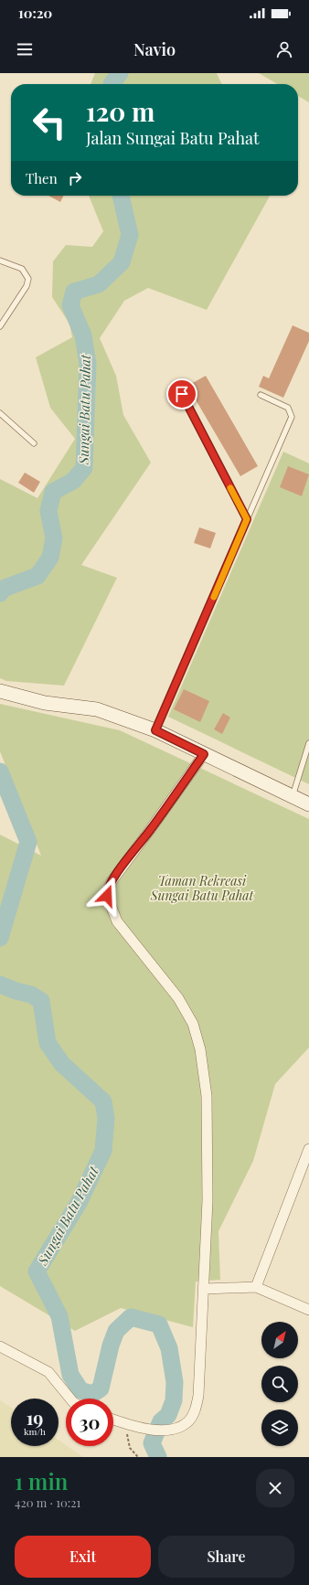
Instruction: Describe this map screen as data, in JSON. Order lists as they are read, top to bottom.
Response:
{
  "water": ["Sungai Batu Pahat"],
  "parks": ["Taman Rekreasi Sungai Batu Pahat"],
  "north": "top right",
  "page": {
    "status": "10:20",
    "header": "Navio",
    "turn": ["120 m", "Jalan Sungai Batu Pahat"],
    "then": "Then",
    "speed": "19 km/h",
    "limit": "30",
    "heading": ["1 min", "420 m · 10:21"],
    "buttons": ["Exit", "Share"]
  }
}
